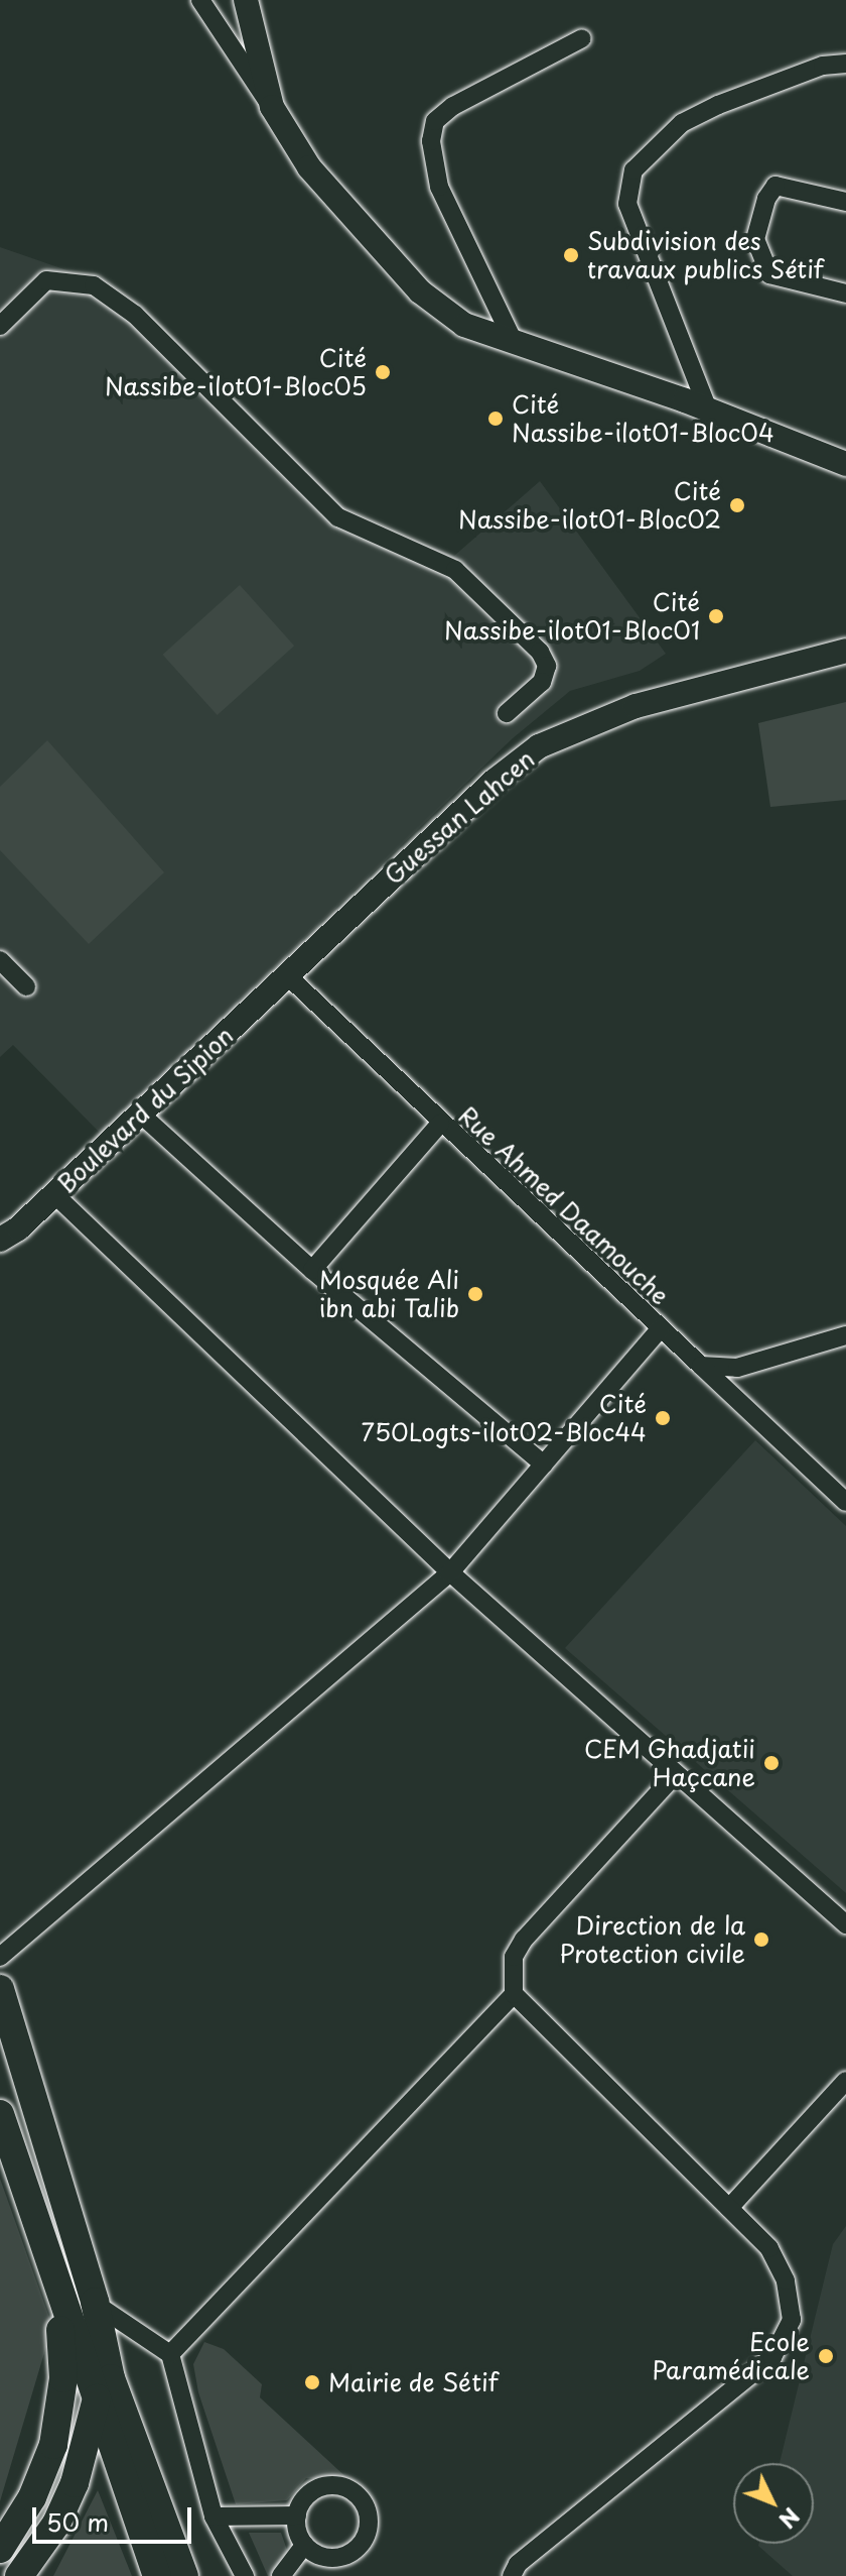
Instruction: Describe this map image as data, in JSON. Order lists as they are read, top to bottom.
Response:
{
  "streets": {
    "main road": ["Guessan Lahcen", "Boulevard du Sipion"],
    "street": ["Rue Ahmed Daamouche"]
  },
  "crossings": [
    ["Guessan Lahcen", "Boulevard du Sipion"],
    ["Guessan Lahcen", "Rue Ahmed Daamouche"],
    ["Boulevard du Sipion", "Rue Ahmed Daamouche"]
  ],
  "places": [
    "Subdivision des travaux publics Sétif",
    "Cité Nassibe-ilot01-Bloc05",
    "Cité Nassibe-ilot01-Bloc04",
    "Cité Nassibe-ilot01-Bloc02",
    "Cité Nassibe-ilot01-Bloc01",
    "Mosquée Ali ibn abi Talib",
    "Cité 750Logts-ilot02-Bloc44",
    "CEM Ghadjatii Haçcane",
    "Direction de la Protection civile",
    "Ecole Paramédicale",
    "Mairie de Sétif"
  ],
  "scale_bar": "50 m",
  "north": "bottom right"
}
